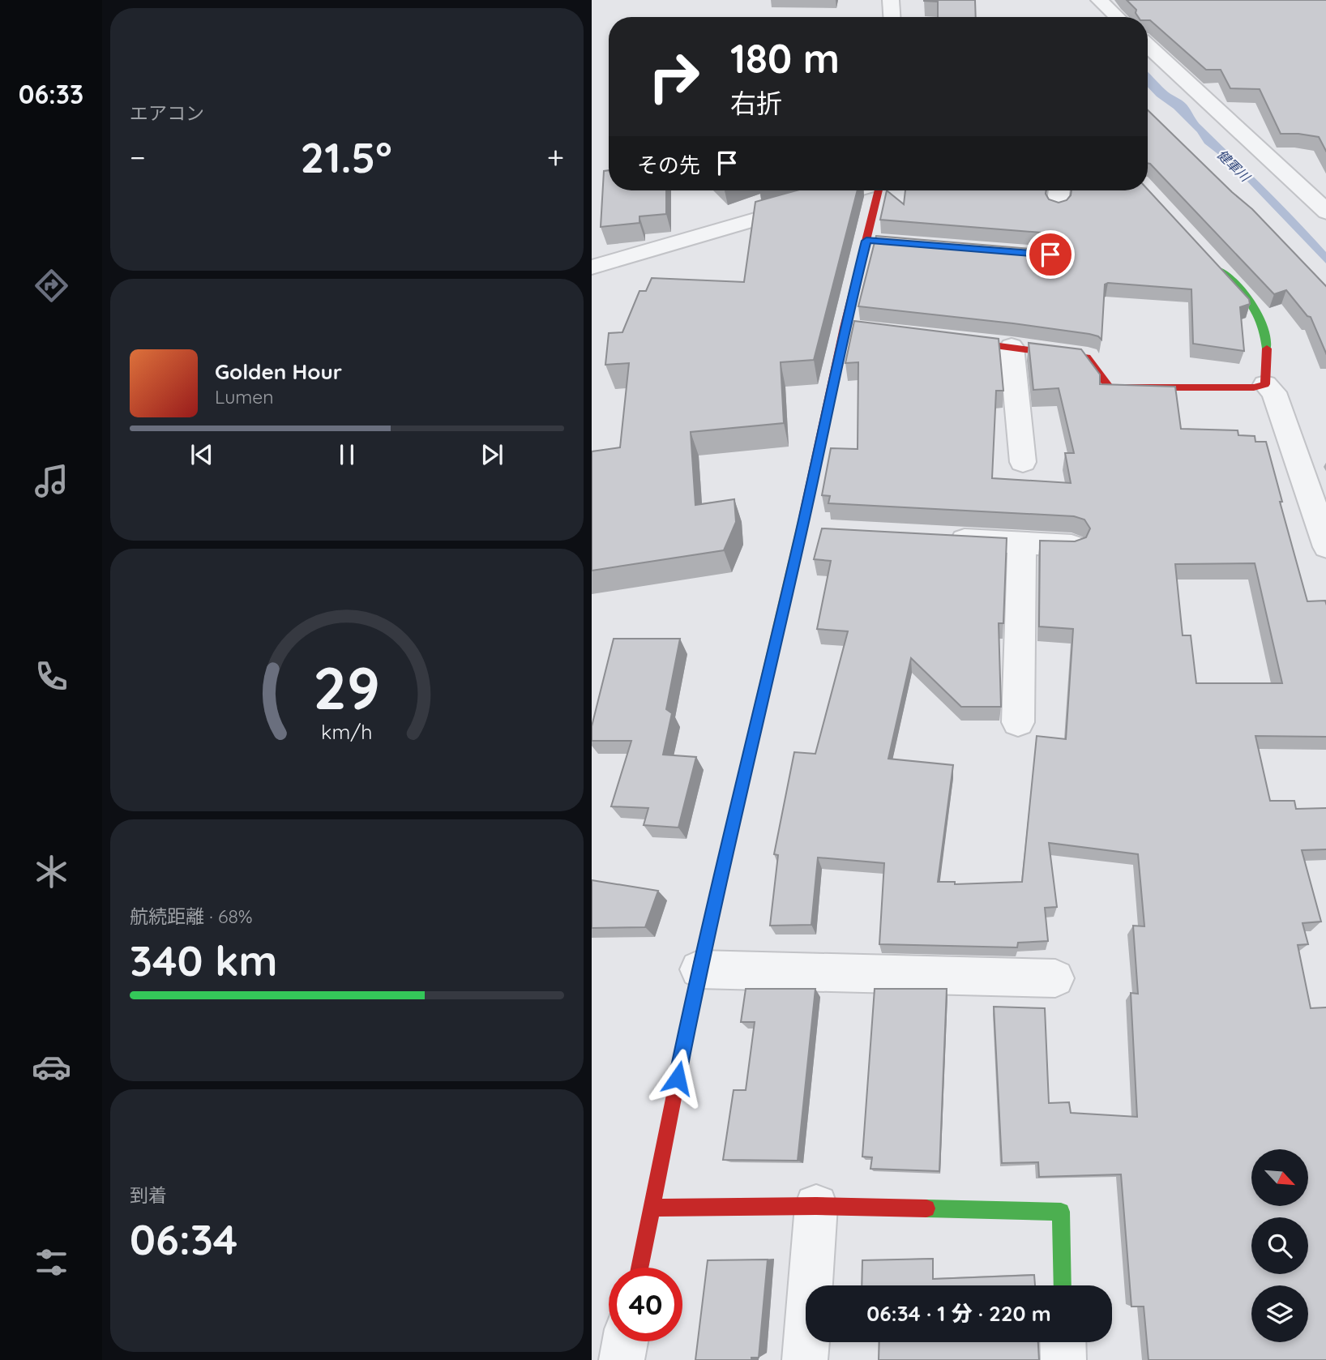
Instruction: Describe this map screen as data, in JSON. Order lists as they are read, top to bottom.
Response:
{
  "water": ["健軍川"],
  "north": "bottom right",
  "page": {
    "tabs": "06:33",
    "tile": [
      "エアコン",
      ["航続距離 · 68%", "340 km"],
      ["到着", "06:34"]
    ],
    "turn": ["180 m", "右折"],
    "heat": ["−", "21.5°", "+"],
    "then": "その先",
    "song": ["Golden Hour", "Lumen"],
    "limit": "40",
    "trip": "06:34 · 1 分 · 220 m",
    "gauge": ["29", "km/h"]
  }
}
